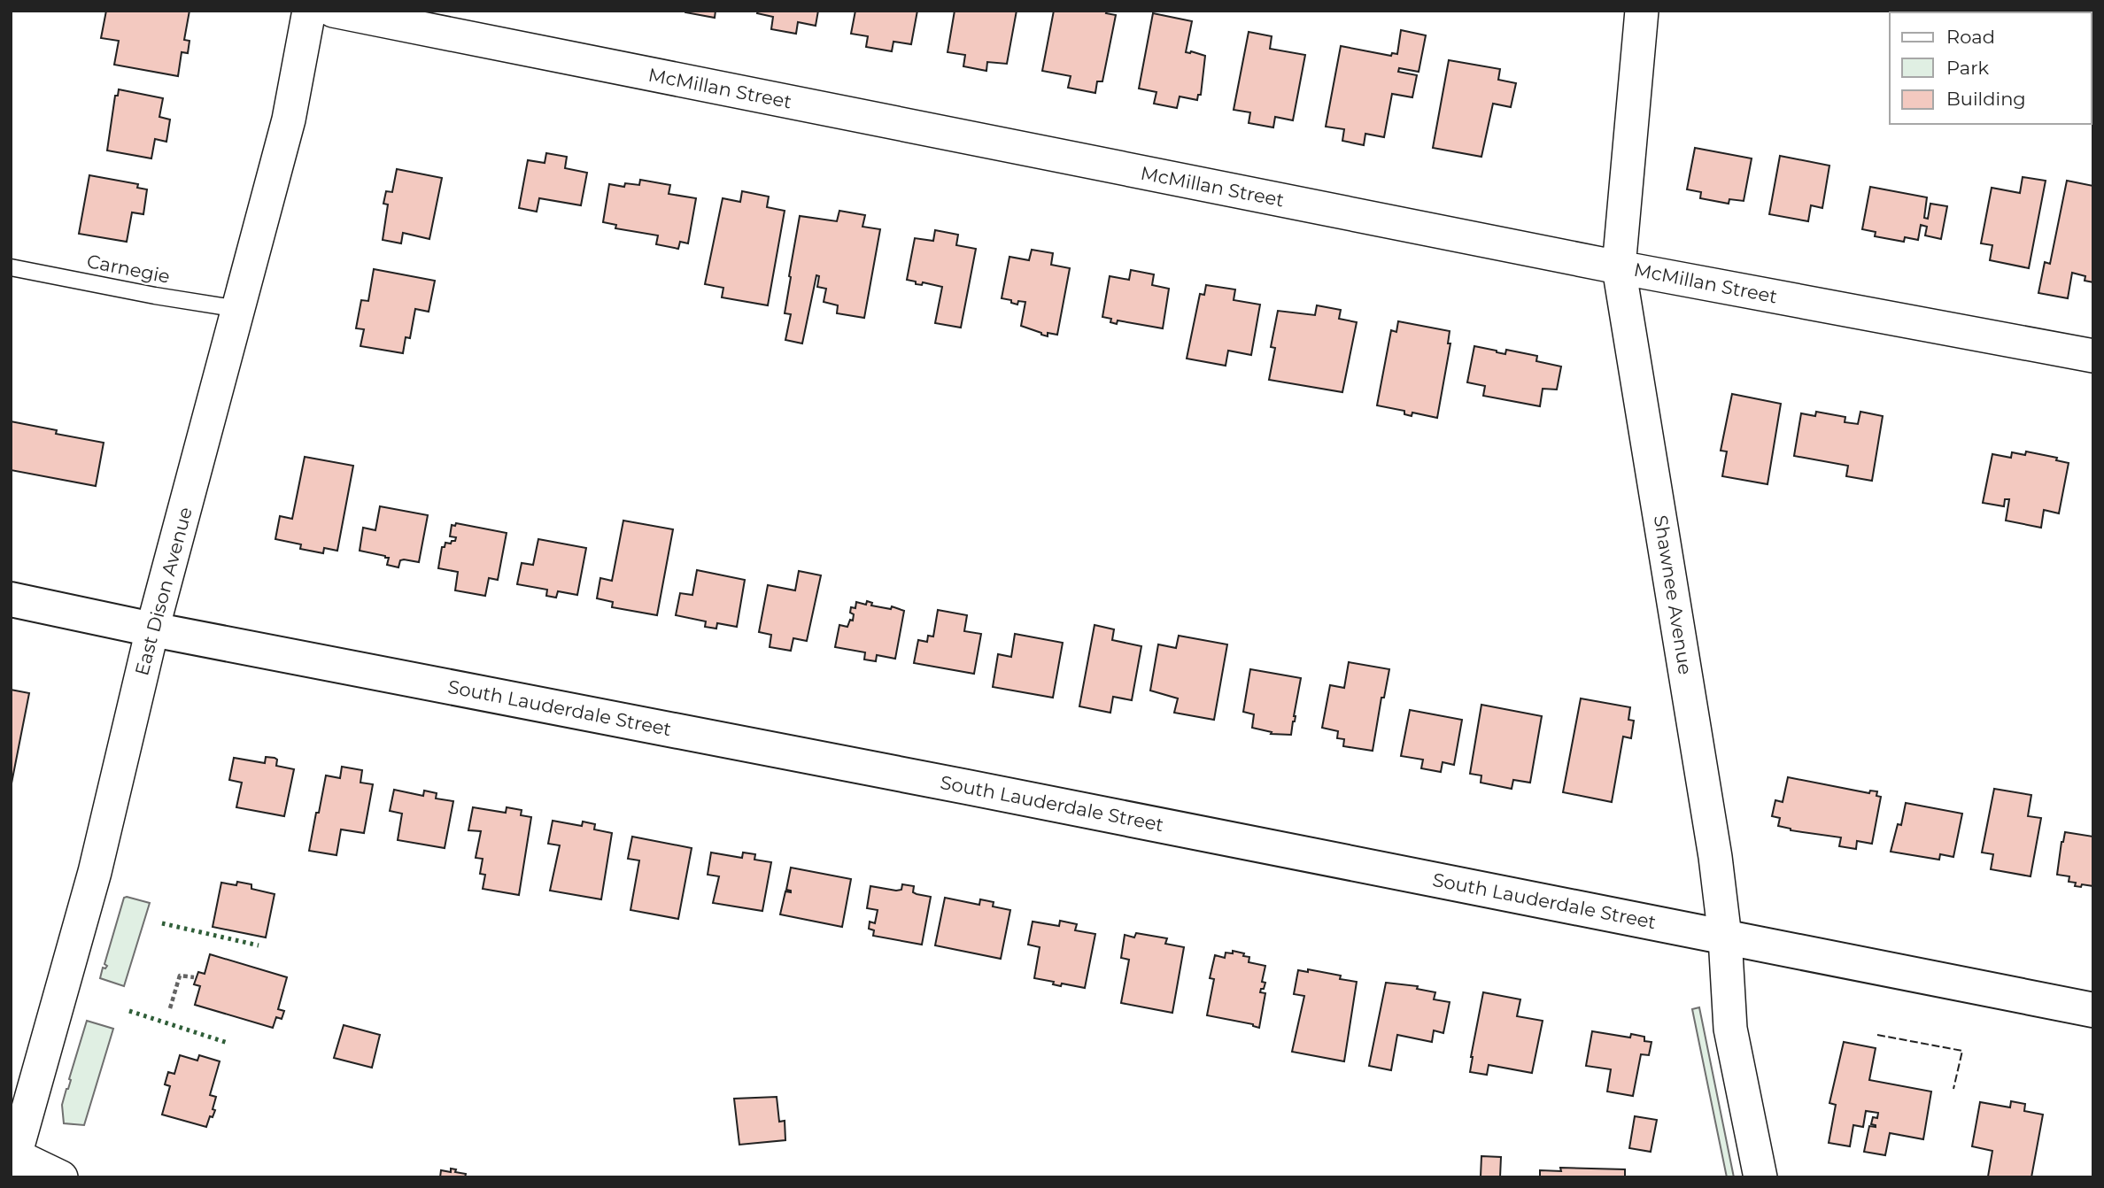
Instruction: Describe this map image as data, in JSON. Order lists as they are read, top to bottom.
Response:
{
  "streets": {
    "street": [
      "McMillan Street",
      "East Dison Avenue",
      "Shawnee Avenue",
      "South Lauderdale Street"
    ],
    "lane": ["Carnegie"]
  },
  "crossings": [
    ["McMillan Street", "Shawnee Avenue"],
    ["Carnegie", "East Dison Avenue"],
    ["East Dison Avenue", "South Lauderdale Street"],
    ["Shawnee Avenue", "South Lauderdale Street"]
  ],
  "legend": ["Road", "Park", "Building"]
}
